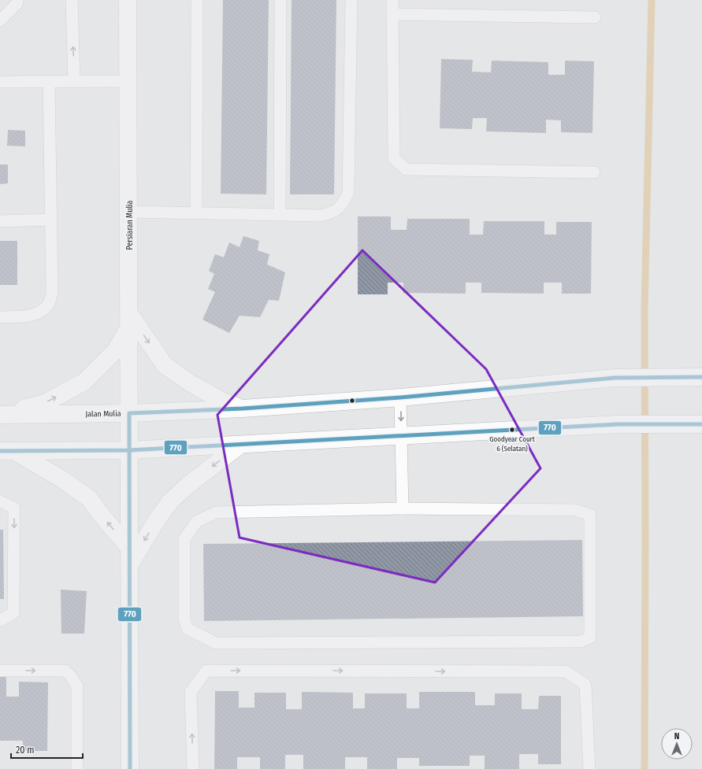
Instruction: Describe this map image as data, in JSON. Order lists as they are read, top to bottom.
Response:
{
  "streets": {
    "main road": ["Persiaran Mulia", "Jalan Mulia"]
  },
  "crossings": [
    ["Persiaran Mulia", "Jalan Mulia"]
  ],
  "places": ["Goodyear Court 6 (Selatan)"],
  "lines": ["transit line 770"],
  "scale_bar": "20 m",
  "north": "top"
}
